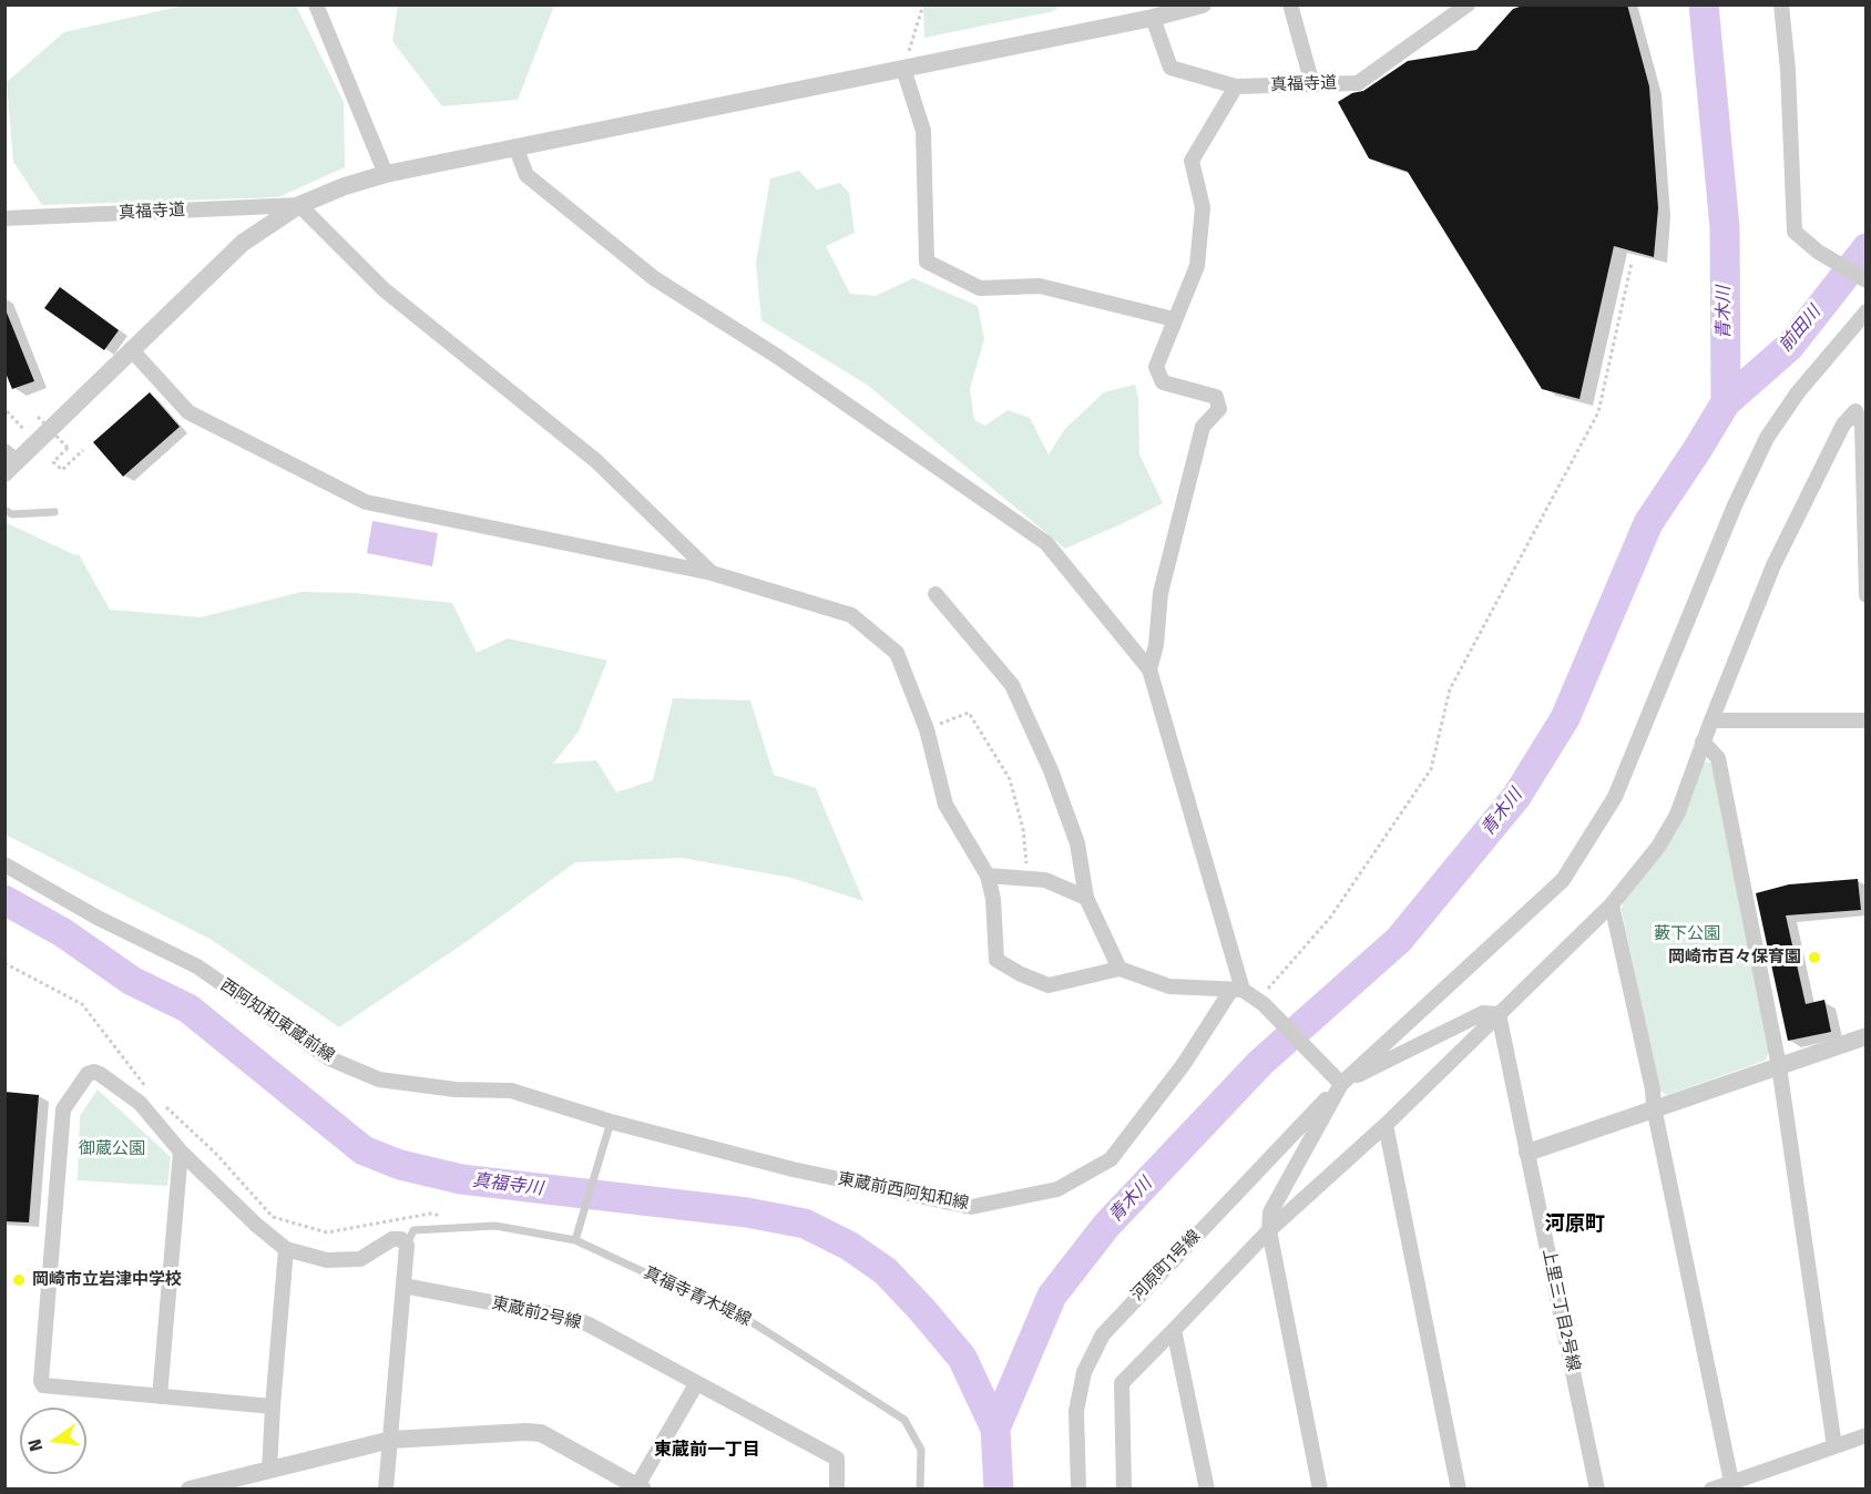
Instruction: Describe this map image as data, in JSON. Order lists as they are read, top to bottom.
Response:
{
  "streets": {
    "street": [
      "真福寺道",
      "西阿知和東蔵前線",
      "東蔵前西阿知和線",
      "河原町1号線",
      "上里三丁目2号線",
      "東蔵前2号線"
    ],
    "lane": ["真福寺青木堤線"]
  },
  "crossings": [
    ["西阿知和東蔵前線", "東蔵前西阿知和線"]
  ],
  "districts": ["河原町", "東蔵前一丁目"],
  "water": ["青木川", "前田川", "真福寺川"],
  "parks": ["藪下公園", "御蔵公園"],
  "places": ["岡崎市百々保育園", "岡崎市立岩津中学校"],
  "north": "left"
}
